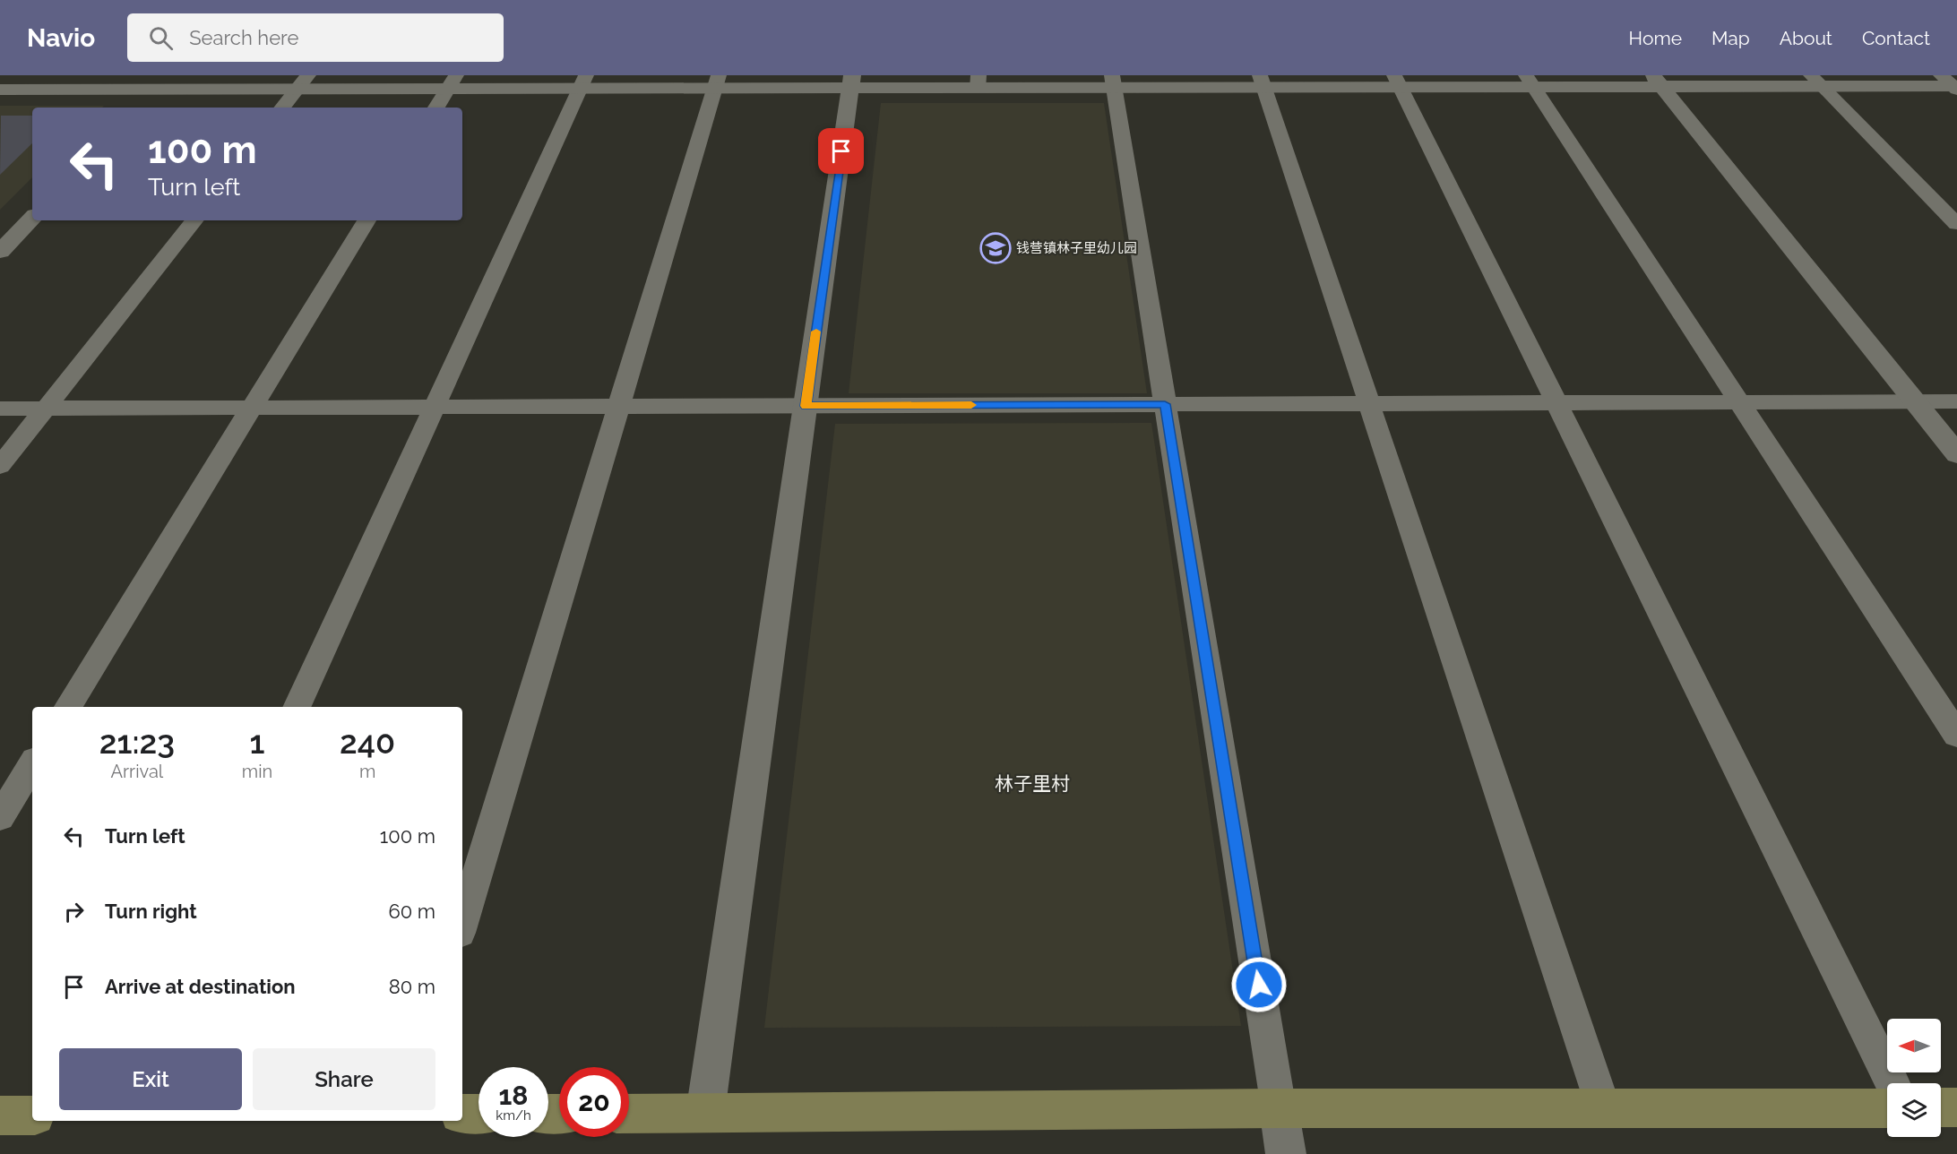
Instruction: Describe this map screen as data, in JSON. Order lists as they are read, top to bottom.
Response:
{
  "districts": ["林子里村"],
  "places": {
    "school or university": ["钱营镇林子里幼儿园"]
  },
  "north": "left",
  "page": {
    "header": "Navio",
    "search": "Search here",
    "nav": [
      "Home",
      "Map",
      "About",
      "Contact"
    ],
    "turn": ["100 m", "Turn left"],
    "eta": [
      "21:23",
      "Arrival",
      "1",
      "min",
      "240",
      "m"
    ],
    "list": [
      {
        "name": "Turn left",
        "value": "100 m"
      },
      {
        "name": "Turn right",
        "value": "60 m"
      },
      {
        "name": "Arrive at destination",
        "value": "80 m"
      }
    ],
    "buttons": ["Exit", "Share"],
    "speed": "18 km/h",
    "limit": "20"
  }
}
